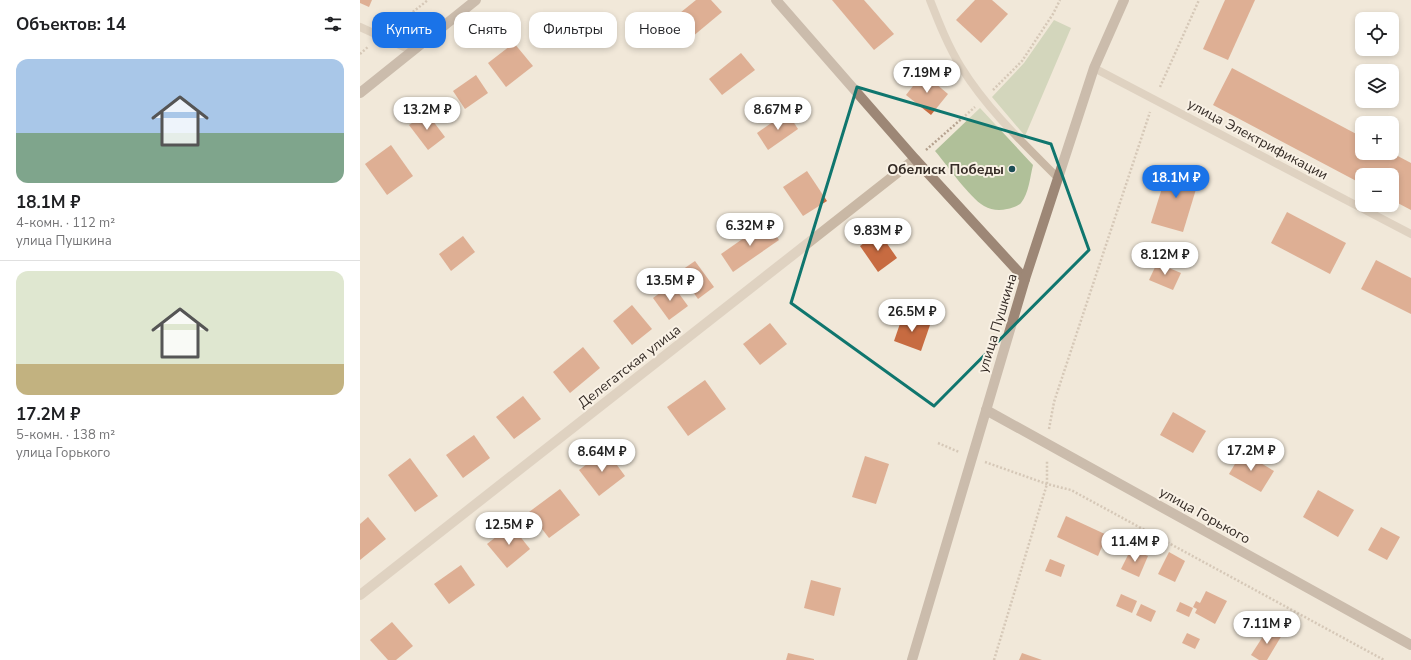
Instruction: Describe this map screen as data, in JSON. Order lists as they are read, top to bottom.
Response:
{
  "streets": {
    "main road": ["улица Пушкина", "улица Горького"],
    "street": ["Делегатская улица"],
    "lane": ["улица Электрификации"]
  },
  "crossings": [
    ["улица Электрификации", "улица Пушкина"],
    ["улица Пушкина", "улица Горького"]
  ],
  "places": ["Обелиск Победы"],
  "page": {
    "heading": "Объектов: 14",
    "map_buttons": ["+", "−"],
    "chip": [
      "Купить",
      "Снять",
      "Фильтры",
      "Новое"
    ],
    "list": [
      {
        "name": "18.1M ₽",
        "note": "4-комн. · 112 m² · улица Пушкина"
      },
      {
        "name": "17.2M ₽",
        "note": "5-комн. · 138 m² · улица Горького"
      }
    ],
    "price": [
      "7.19M ₽",
      "13.2M ₽",
      "8.67M ₽",
      "18.1M ₽",
      "6.32M ₽",
      "9.83M ₽",
      "8.12M ₽",
      "13.5M ₽",
      "26.5M ₽",
      "17.2M ₽",
      "8.64M ₽",
      "12.5M ₽",
      "11.4M ₽",
      "7.11M ₽"
    ]
  }
}
